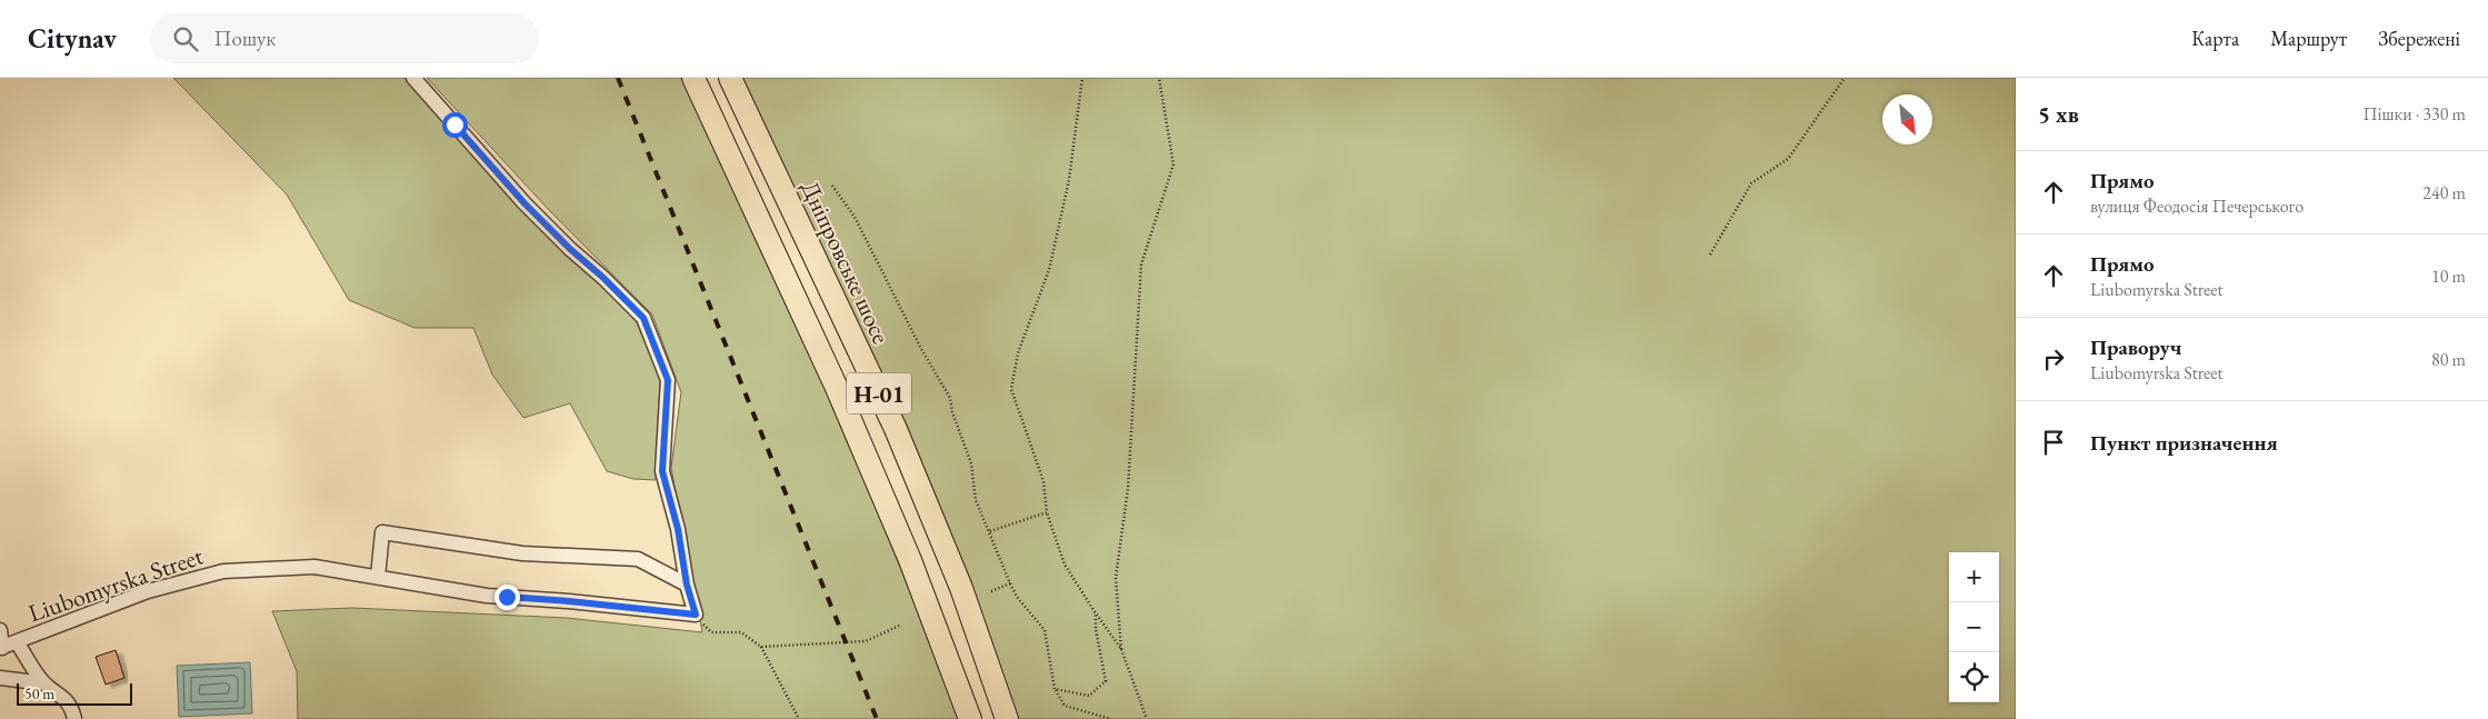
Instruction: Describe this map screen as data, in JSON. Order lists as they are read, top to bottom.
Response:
{
  "streets": {
    "main road": ["Дніпровське шосе", "Н-01"],
    "street": ["Liubomyrska Street"]
  },
  "scale_bar": "50 m",
  "north": "bottom right",
  "page": {
    "header": "Citynav",
    "search": "Пошук",
    "nav": ["Карта", "Маршрут", "Збережені"],
    "heading": ["5 хв", "Пішки · 330 m"],
    "list": [
      ["Прямо", "вулиця Феодосія Печерського", "240 m"],
      ["Прямо", "Liubomyrska Street", "10 m"],
      ["Праворуч", "Liubomyrska Street", "80 m"],
      "Пункт призначення"
    ],
    "map_buttons": ["+", "−"],
    "scale": "50 m"
  }
}
